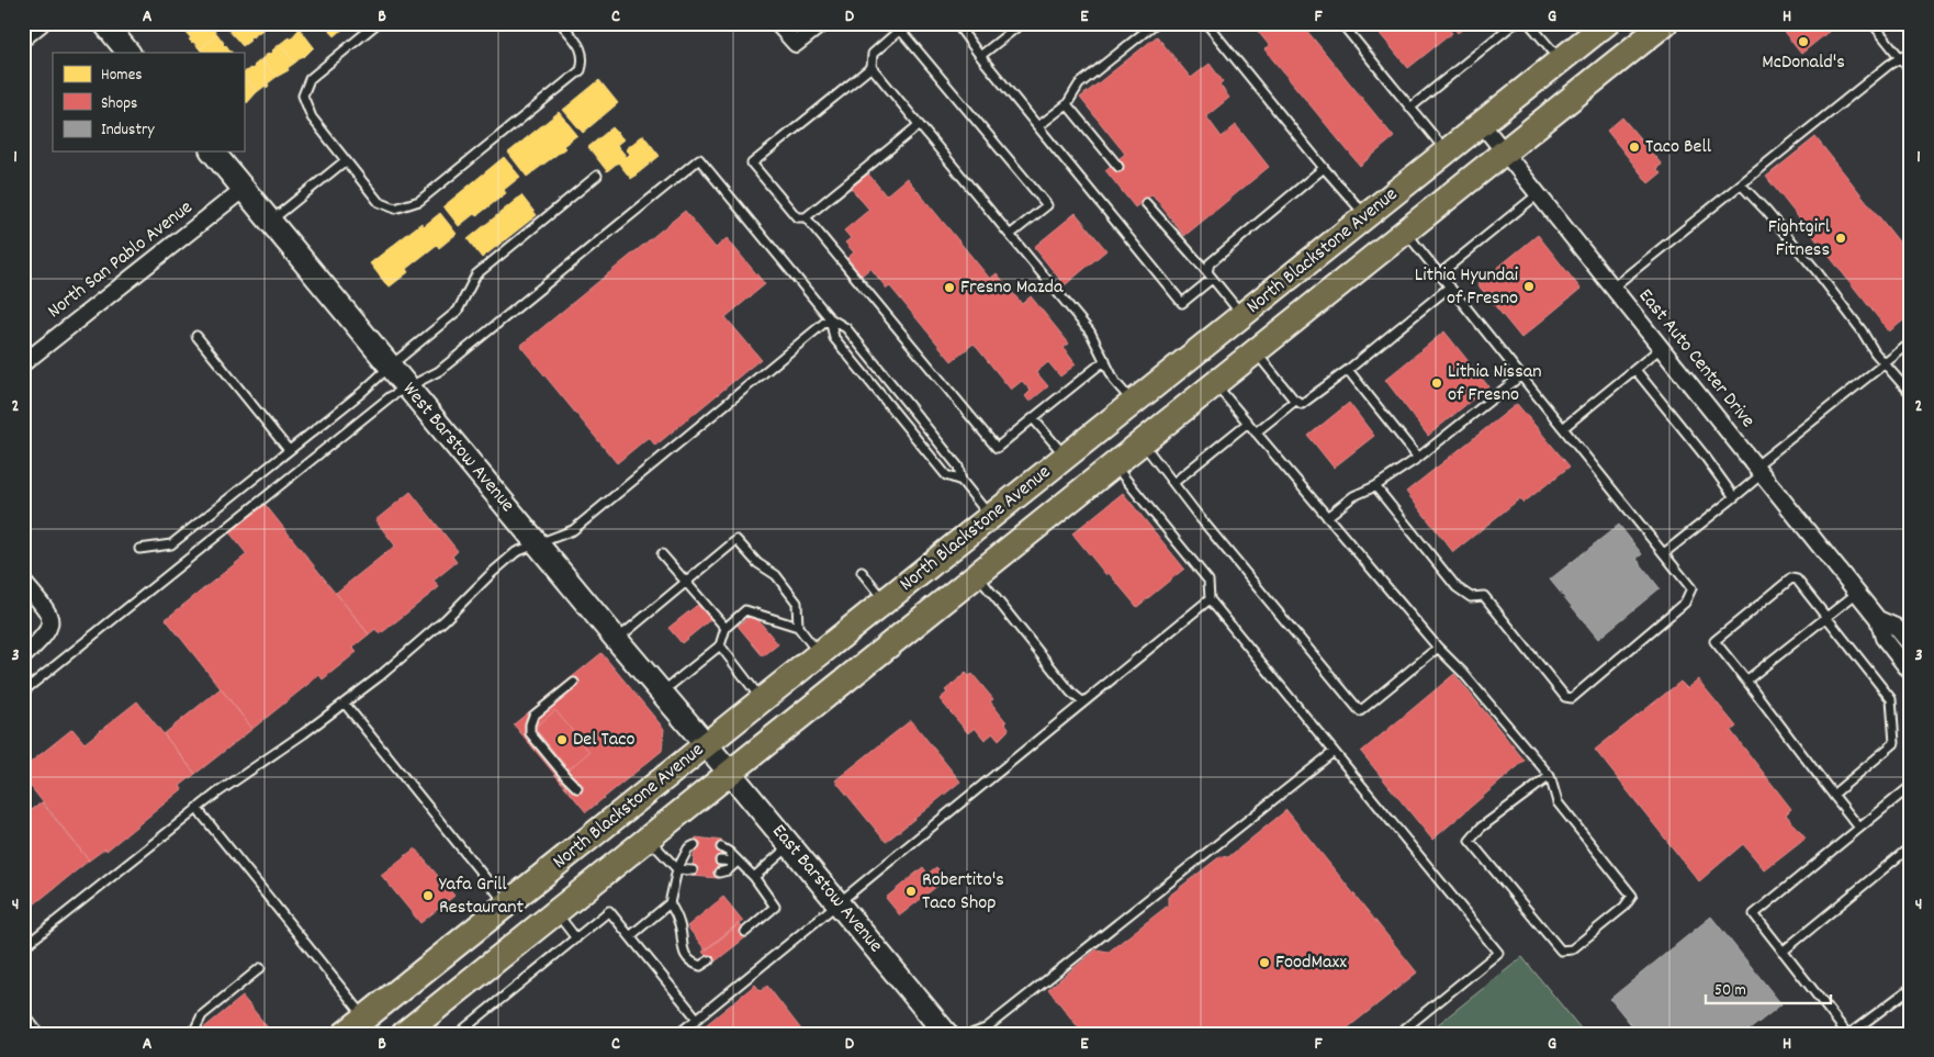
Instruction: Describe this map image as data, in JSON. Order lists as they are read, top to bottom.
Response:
{
  "streets": {
    "main road": ["North Blackstone Avenue"],
    "street": [
      "North San Pablo Avenue",
      "East Auto Center Drive",
      "West Barstow Avenue",
      "East Barstow Avenue"
    ]
  },
  "crossings": [
    ["North Blackstone Avenue", "East Auto Center Drive"],
    ["North Blackstone Avenue", "West Barstow Avenue"],
    ["North Blackstone Avenue", "East Barstow Avenue"],
    ["North San Pablo Avenue", "West Barstow Avenue"],
    ["West Barstow Avenue", "East Barstow Avenue"]
  ],
  "places": [
    "McDonald's",
    "Taco Bell",
    "Fightgirl Fitness",
    "Lithia Hyundai of Fresno",
    "Fresno Mazda",
    "Lithia Nissan of Fresno",
    "Del Taco",
    "Robertito's Taco Shop",
    "Yafa Grill Restaurant",
    "FoodMaxx"
  ],
  "legend": ["Homes", "Shops", "Industry"],
  "scale_bar": "50 m",
  "grid": {
    "columns": [
      "A",
      "B",
      "C",
      "D",
      "E",
      "F",
      "G",
      "H"
    ],
    "rows": [
      "1",
      "2",
      "3",
      "4"
    ]
  }
}
